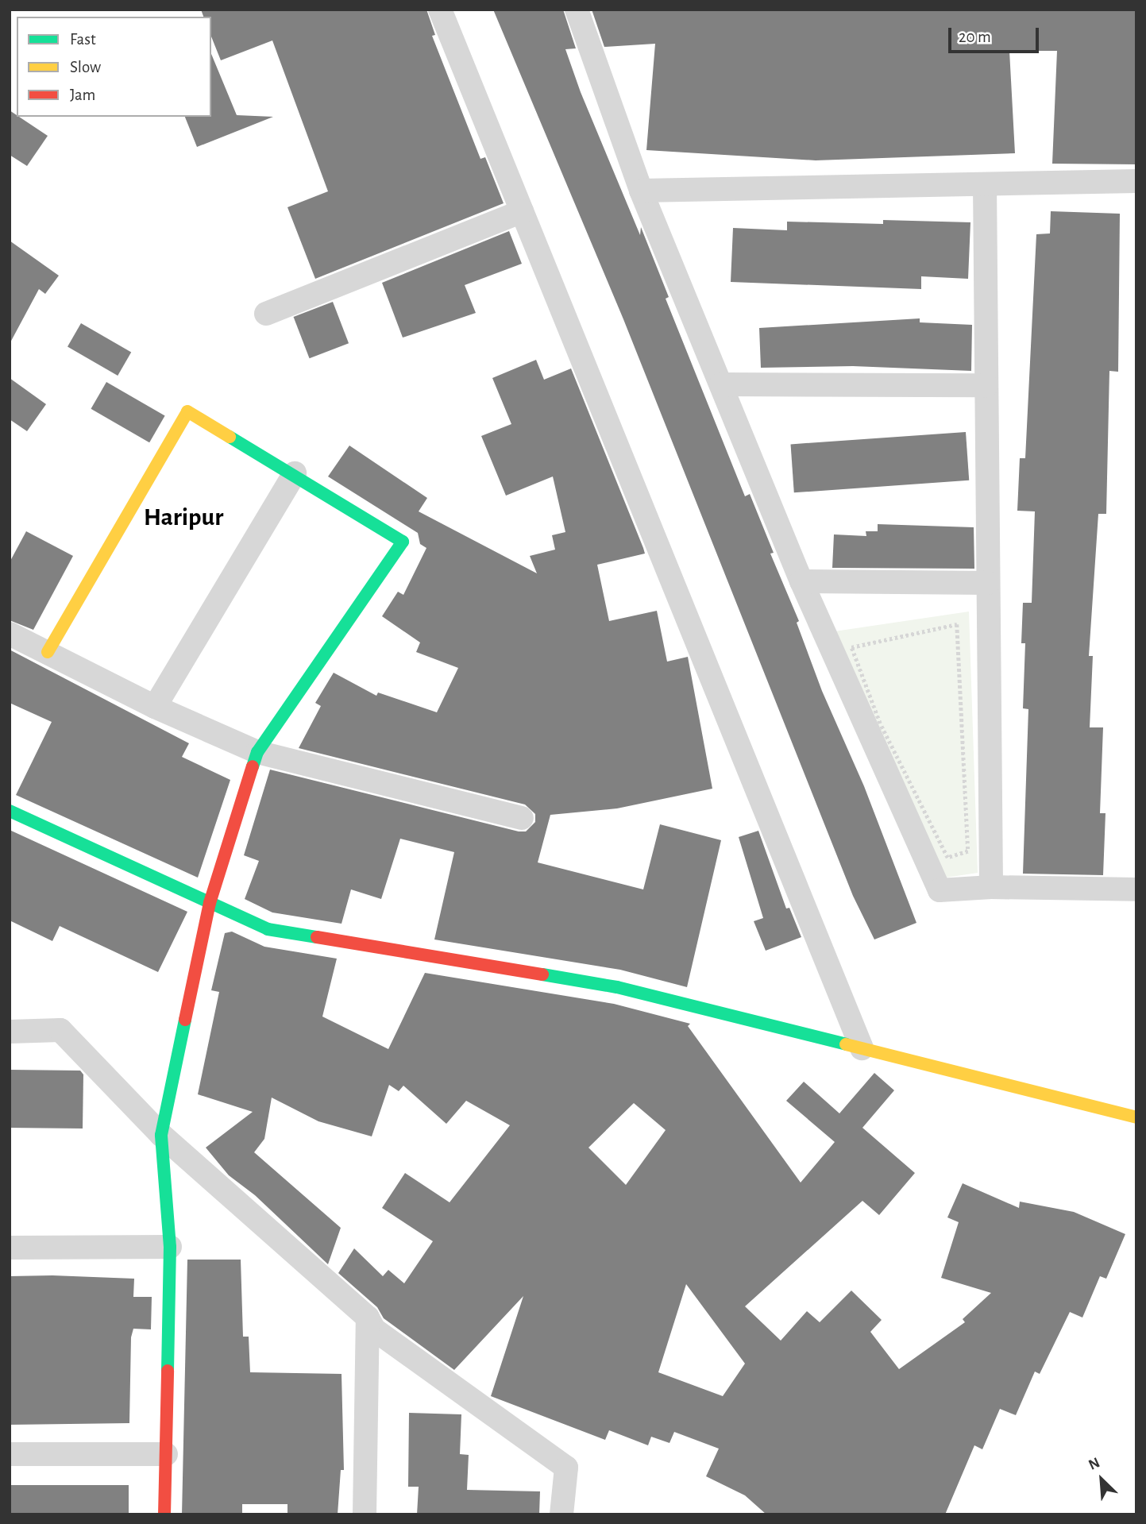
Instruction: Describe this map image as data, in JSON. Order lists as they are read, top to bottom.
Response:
{
  "districts": ["Haripur"],
  "legend": ["Fast", "Slow", "Jam"],
  "scale_bar": "20 m",
  "north": "top left"
}
